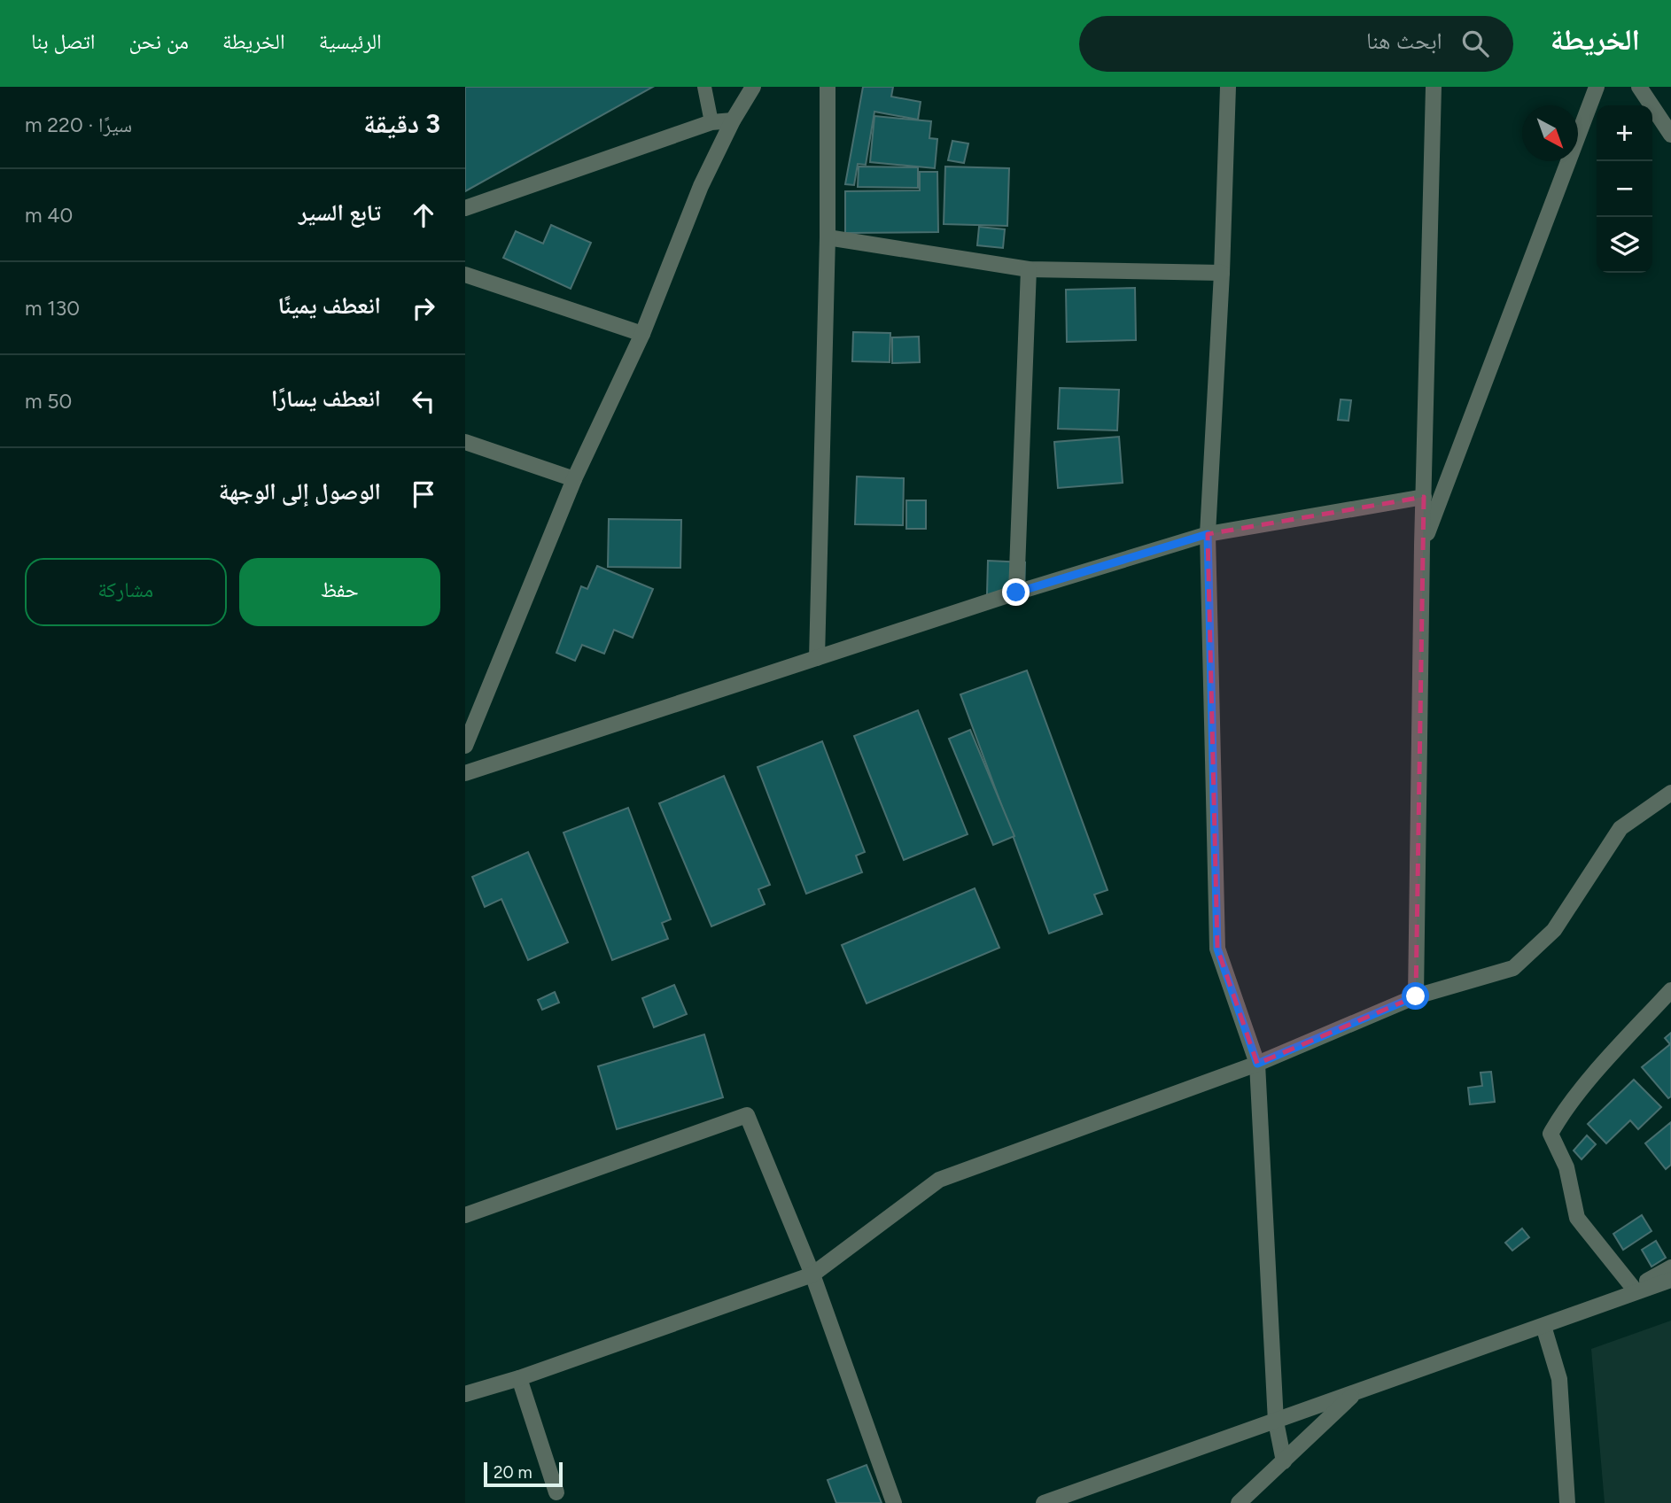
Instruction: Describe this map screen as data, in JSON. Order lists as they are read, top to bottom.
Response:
{
  "scale_bar": "20 m",
  "north": "bottom right",
  "page": {
    "header": "الخريطة",
    "search": "ابحث هنا",
    "nav": [
      "الرئيسية",
      "الخريطة",
      "من نحن",
      "اتصل بنا"
    ],
    "heading": ["3 دقيقة", "سيرًا · 220 m"],
    "map_buttons": ["+", "−"],
    "list": [
      ["تابع السير", "40 m"],
      ["انعطف يمينًا", "130 m"],
      ["انعطف يسارًا", "50 m"],
      "الوصول إلى الوجهة"
    ],
    "buttons": ["حفظ", "مشاركة"],
    "scale": "20 m"
  }
}
